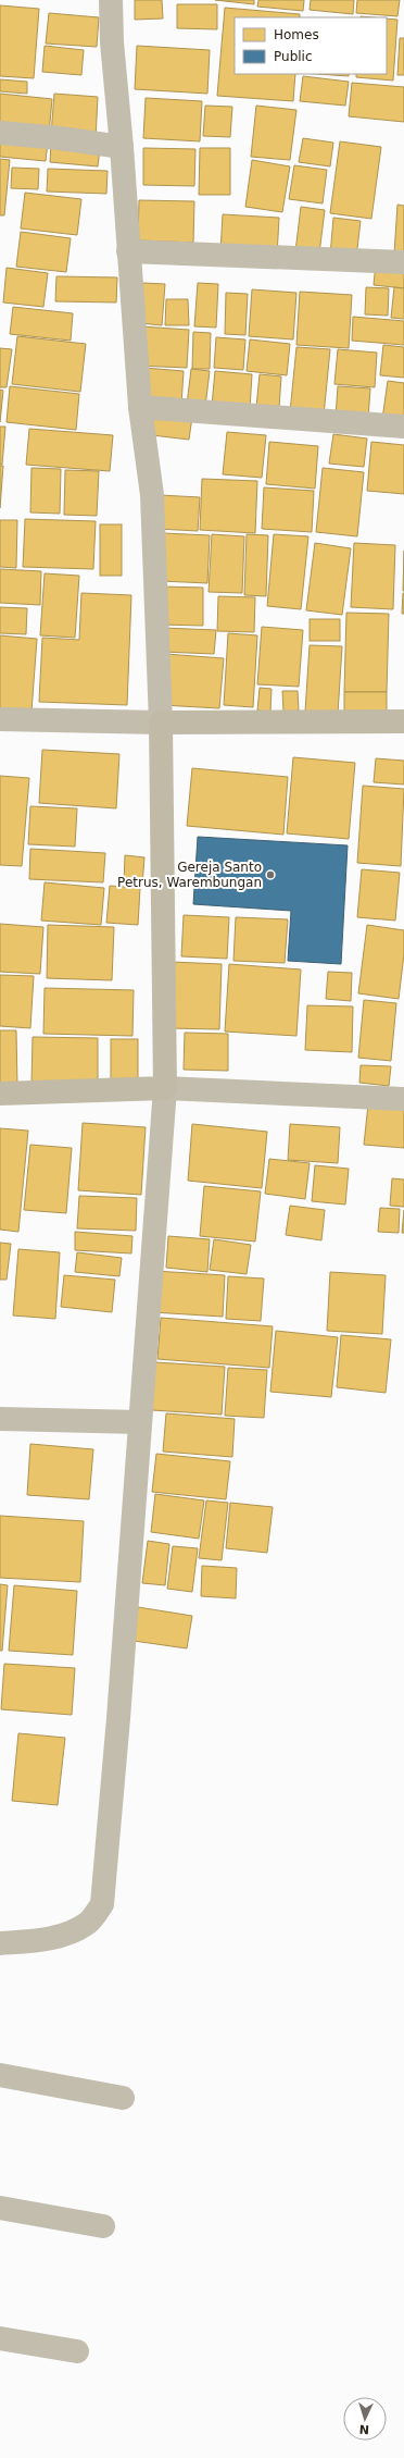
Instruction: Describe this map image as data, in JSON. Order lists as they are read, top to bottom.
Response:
{
  "places": ["Gereja Santo Petrus, Warembungan"],
  "legend": ["Homes", "Public"],
  "north": "bottom"
}
